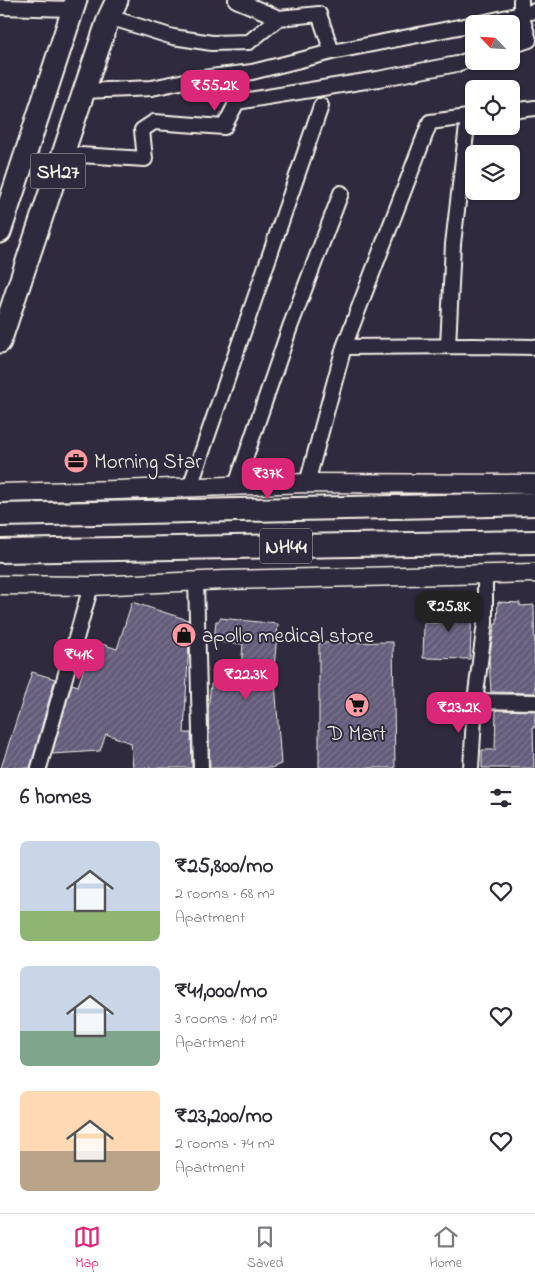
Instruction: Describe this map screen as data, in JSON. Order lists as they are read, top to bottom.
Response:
{
  "streets": {
    "highway": ["NH44"],
    "main road": ["SH27"]
  },
  "places": {
    "office": ["Morning Star"],
    "shop": ["apollo medical store"],
    "supermarket": ["D Mart"]
  },
  "north": "top left",
  "page": {
    "price": [
      "₹55.2K",
      "₹37K",
      "₹25.8K",
      "₹41K",
      "₹22.3K",
      "₹23.2K"
    ],
    "heading": "6 homes",
    "list": [
      {
        "name": "₹25,800/mo",
        "note": "2 rooms · 68 m² · Apartment"
      },
      {
        "name": "₹41,000/mo",
        "note": "3 rooms · 101 m² · Apartment"
      },
      {
        "name": "₹23,200/mo",
        "note": "2 rooms · 74 m² · Apartment"
      }
    ],
    "tabs": ["Map", "Saved", "Home"]
  }
}
